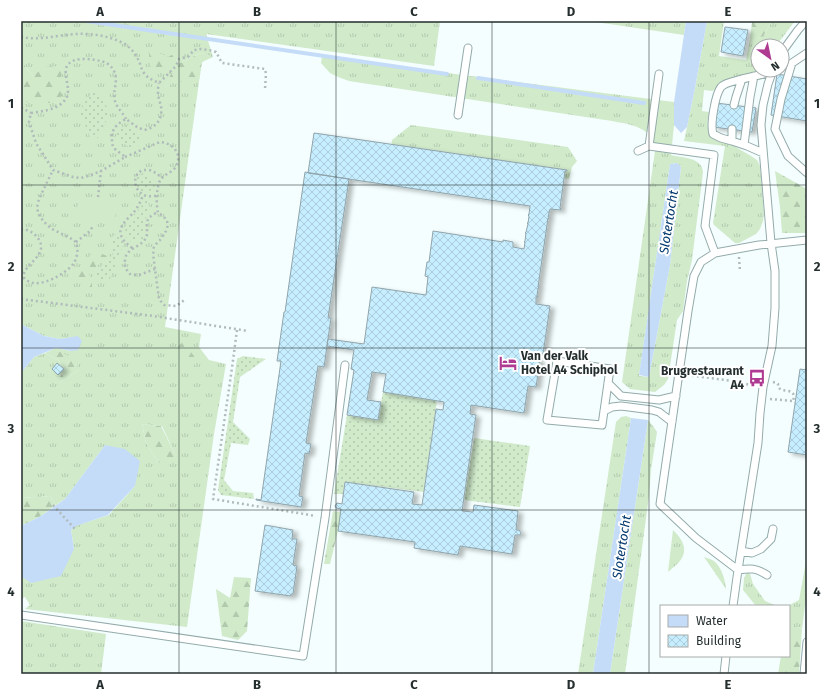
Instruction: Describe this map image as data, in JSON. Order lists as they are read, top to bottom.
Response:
{
  "water": ["Slotertocht"],
  "places": {
    "hotel": ["Van der Valk Hotel A4 Schiphol"],
    "bus stop": ["Brugrestaurant A4"]
  },
  "legend": ["Water", "Building"],
  "north": "bottom right",
  "grid": {
    "columns": [
      "A",
      "B",
      "C",
      "D",
      "E"
    ],
    "rows": [
      "1",
      "2",
      "3",
      "4"
    ]
  }
}
